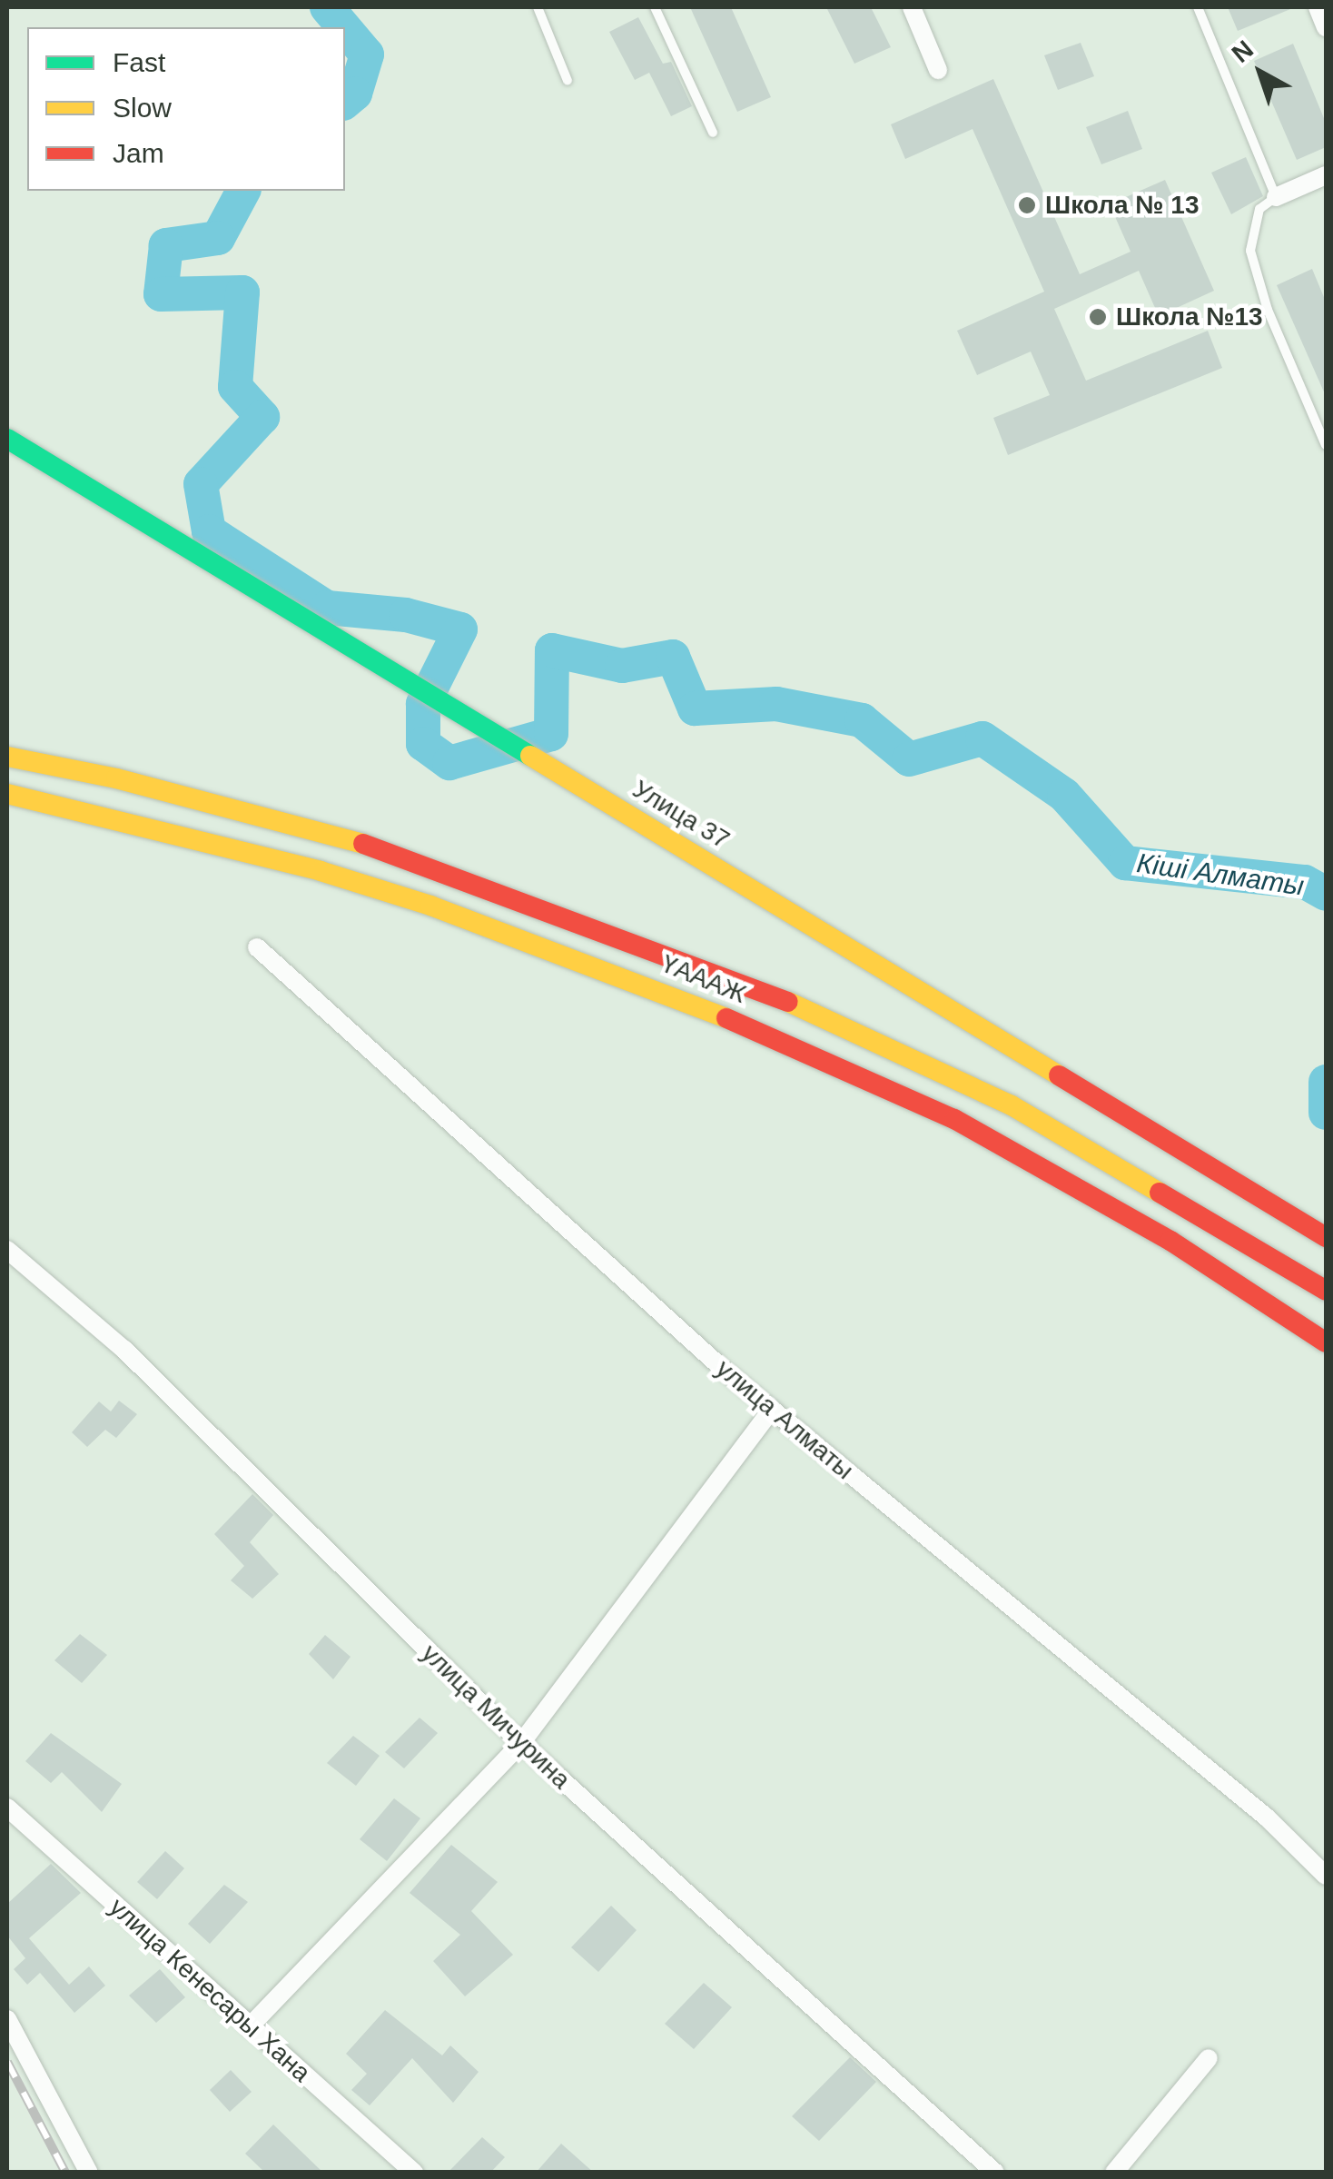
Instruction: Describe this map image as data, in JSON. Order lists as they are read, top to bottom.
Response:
{
  "streets": {
    "main road": ["Улица 37", "ҮАААЖ"],
    "street": ["улица Алматы", "улица Мичурина", "улица Кенесары Хана"]
  },
  "water": ["Кіші Алматы"],
  "places": ["Школа № 13", "Школа №13"],
  "legend": ["Fast", "Slow", "Jam"],
  "north": "top left"
}
